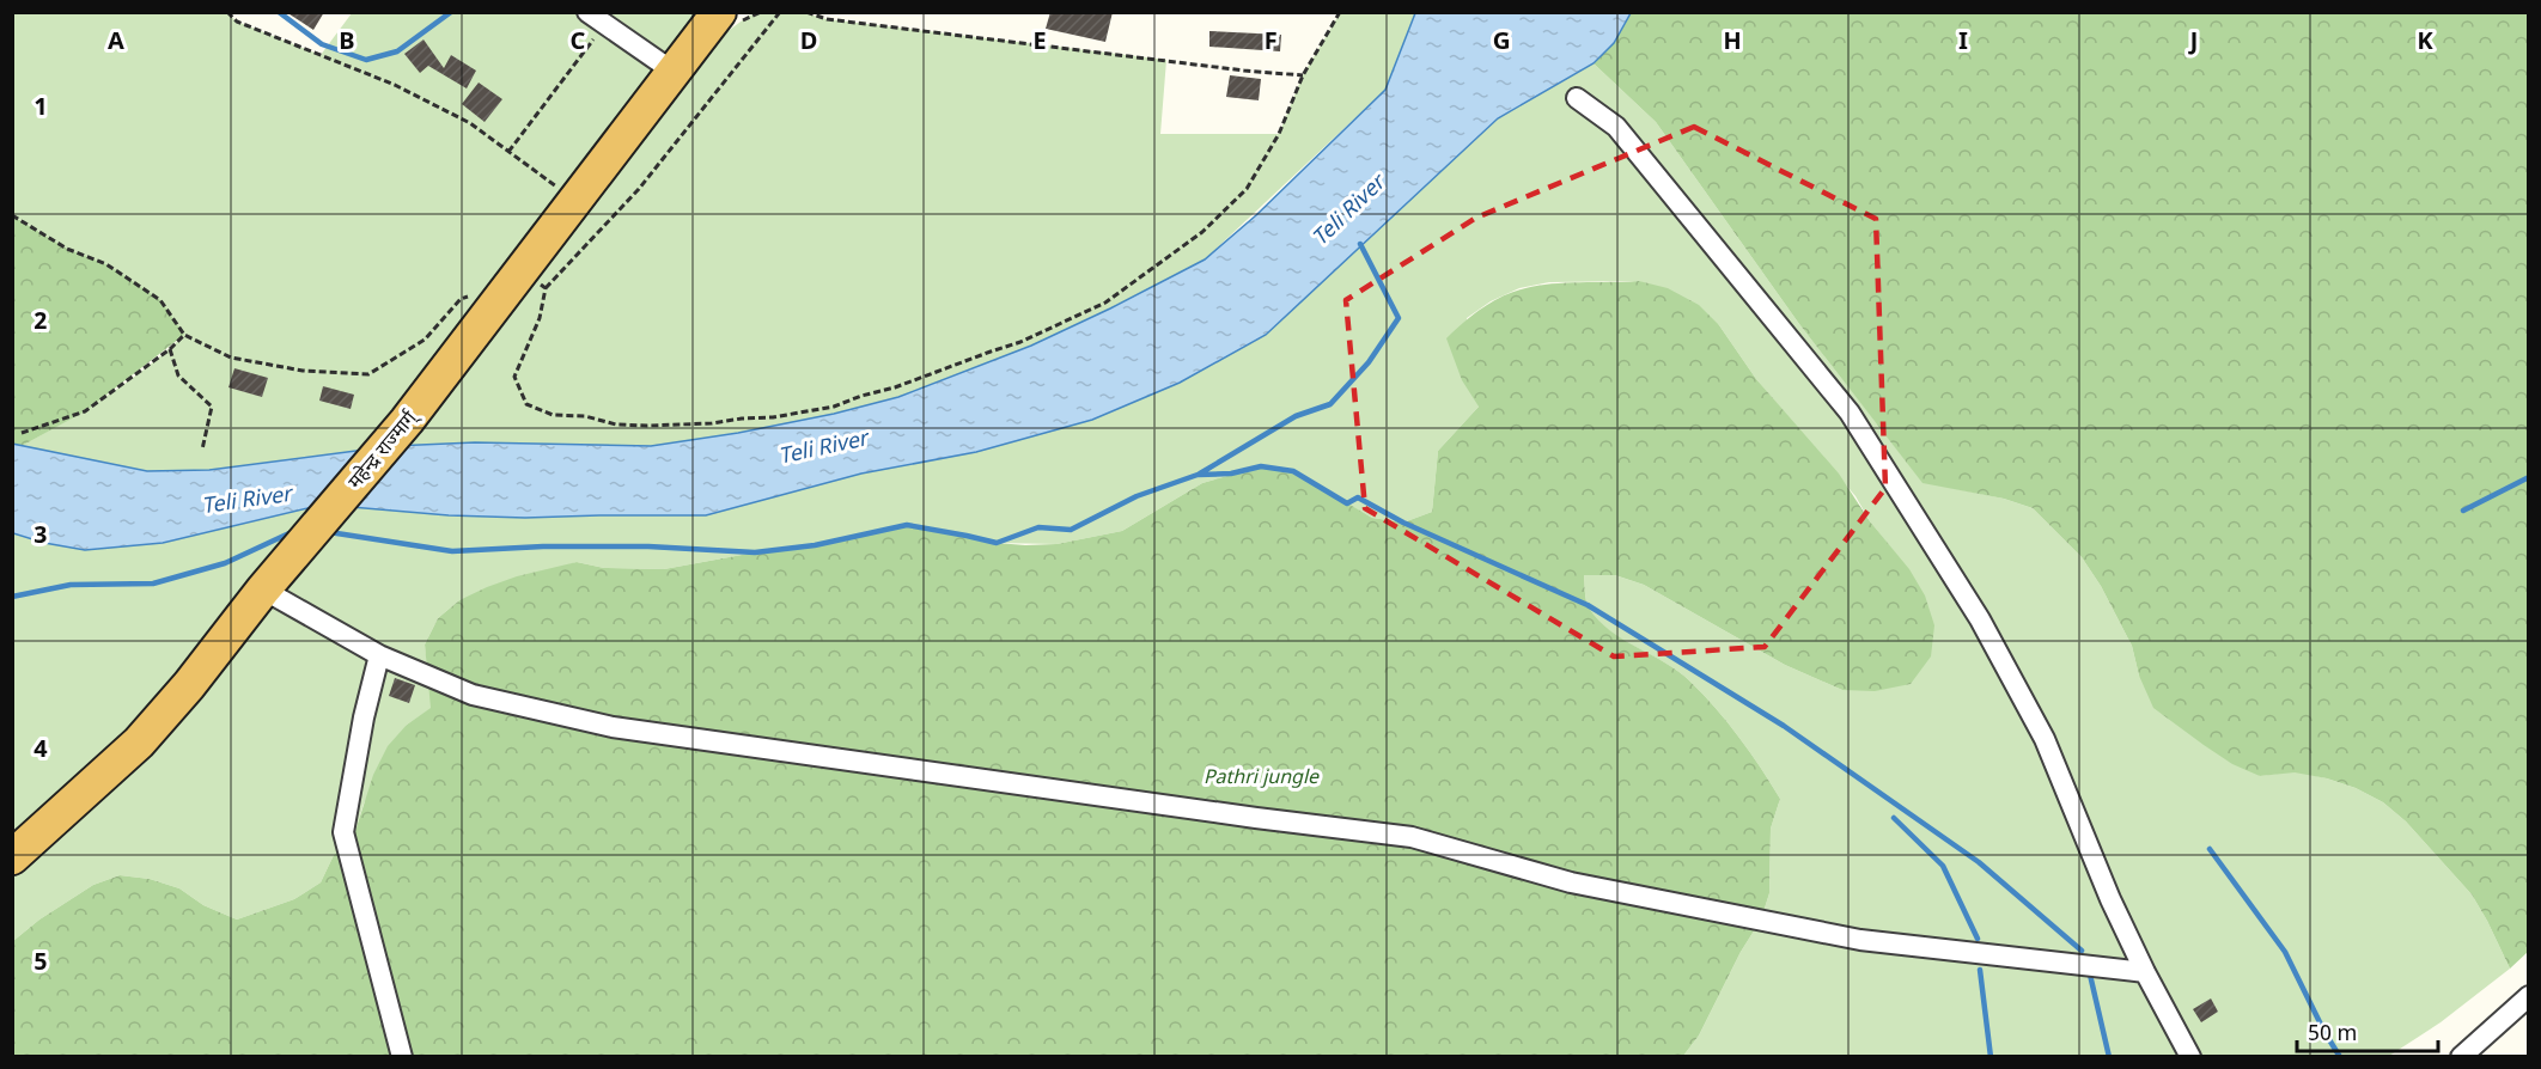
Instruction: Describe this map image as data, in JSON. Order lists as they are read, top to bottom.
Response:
{
  "streets": {
    "highway": ["महेन्द्र राज्मार्ग्"]
  },
  "water": ["Teli River"],
  "parks": ["Pathri jungle"],
  "scale_bar": "50 m",
  "grid": {
    "columns": [
      "A",
      "B",
      "C",
      "D",
      "E",
      "F",
      "G",
      "H",
      "I",
      "J",
      "K"
    ],
    "rows": [
      "1",
      "2",
      "3",
      "4",
      "5"
    ]
  }
}
